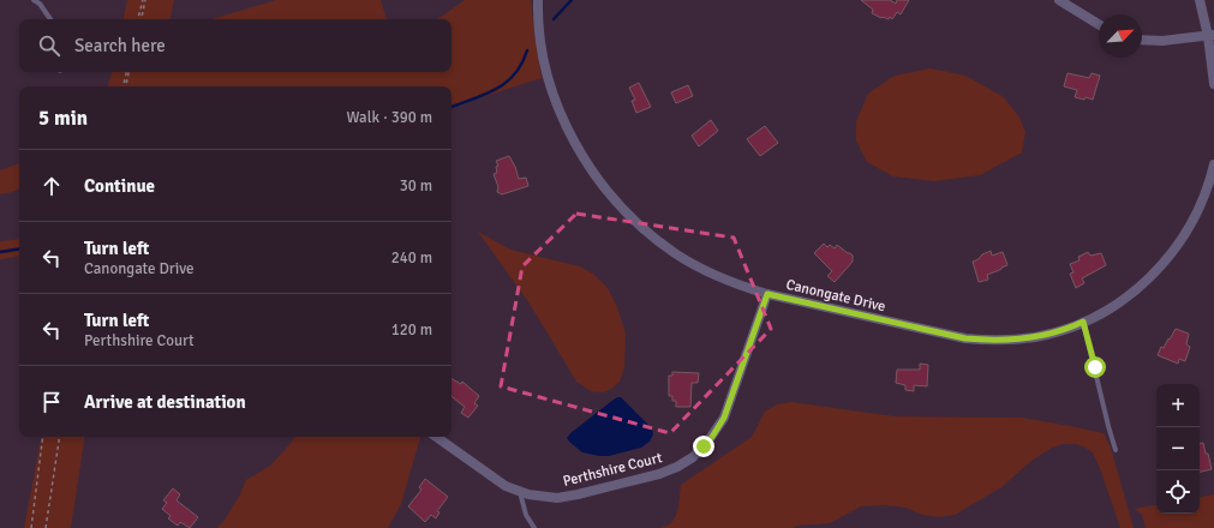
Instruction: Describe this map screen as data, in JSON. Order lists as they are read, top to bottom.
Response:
{
  "streets": {
    "street": ["Canongate Drive", "Perthshire Court"]
  },
  "crossings": [
    ["Canongate Drive", "Perthshire Court"]
  ],
  "north": "top right",
  "page": {
    "search": "Search here",
    "heading": ["5 min", "Walk · 390 m"],
    "list": [
      ["Continue", "30 m"],
      ["Turn left", "Canongate Drive", "240 m"],
      ["Turn left", "Perthshire Court", "120 m"],
      "Arrive at destination"
    ],
    "map_buttons": ["+", "−"]
  }
}
